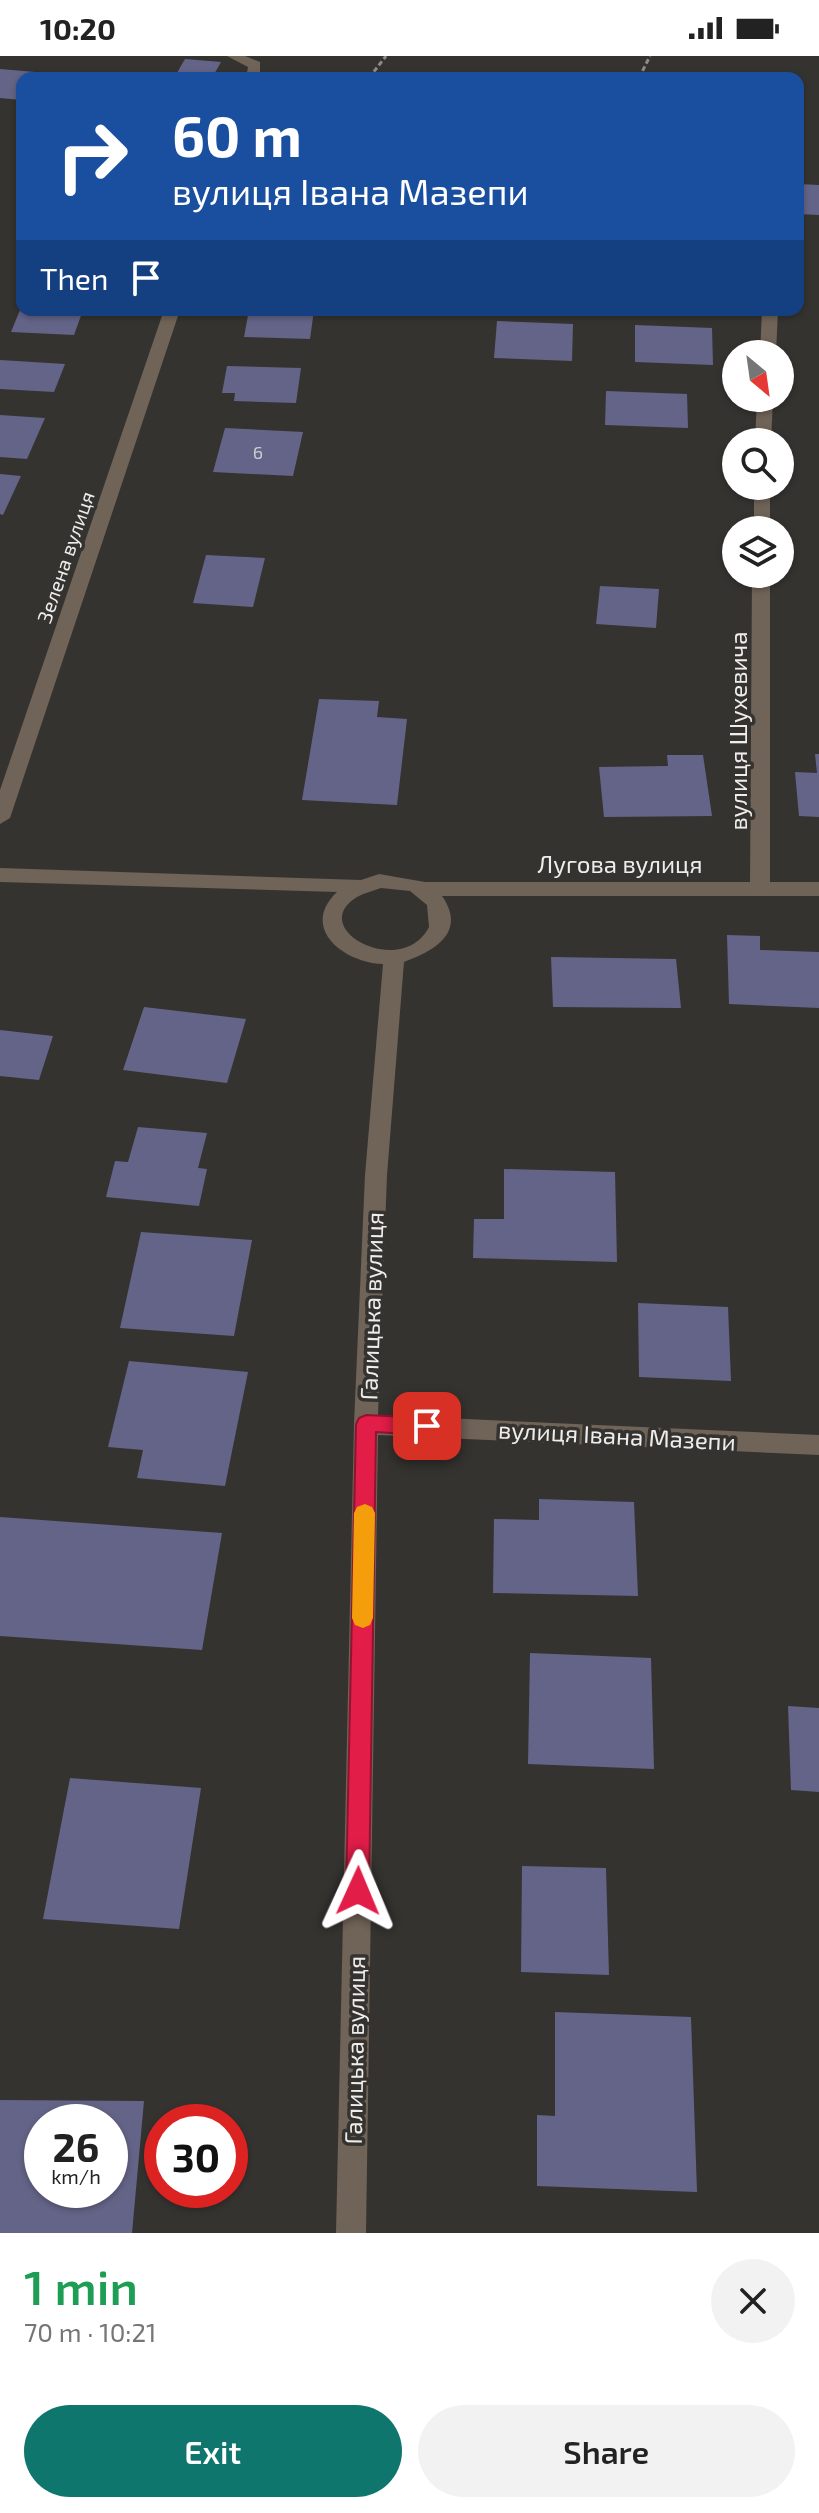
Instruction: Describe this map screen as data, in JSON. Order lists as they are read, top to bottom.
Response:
{
  "streets": {
    "street": [
      "Зелена вулиця",
      "вулиця Шухевича",
      "Лугова вулиця",
      "Галицька вулиця",
      "вулиця Івана Мазепи"
    ]
  },
  "crossings": [
    ["вулиця Шухевича", "Лугова вулиця"],
    ["Лугова вулиця", "Галицька вулиця"],
    ["Галицька вулиця", "вулиця Івана Мазепи"]
  ],
  "house_numbers": ["6"],
  "north": "bottom right",
  "page": {
    "status": "10:20",
    "turn": ["60 m", "вулиця Івана Мазепи"],
    "then": "Then",
    "speed": "26 km/h",
    "limit": "30",
    "heading": ["1 min", "70 m · 10:21"],
    "buttons": ["Exit", "Share"]
  }
}
